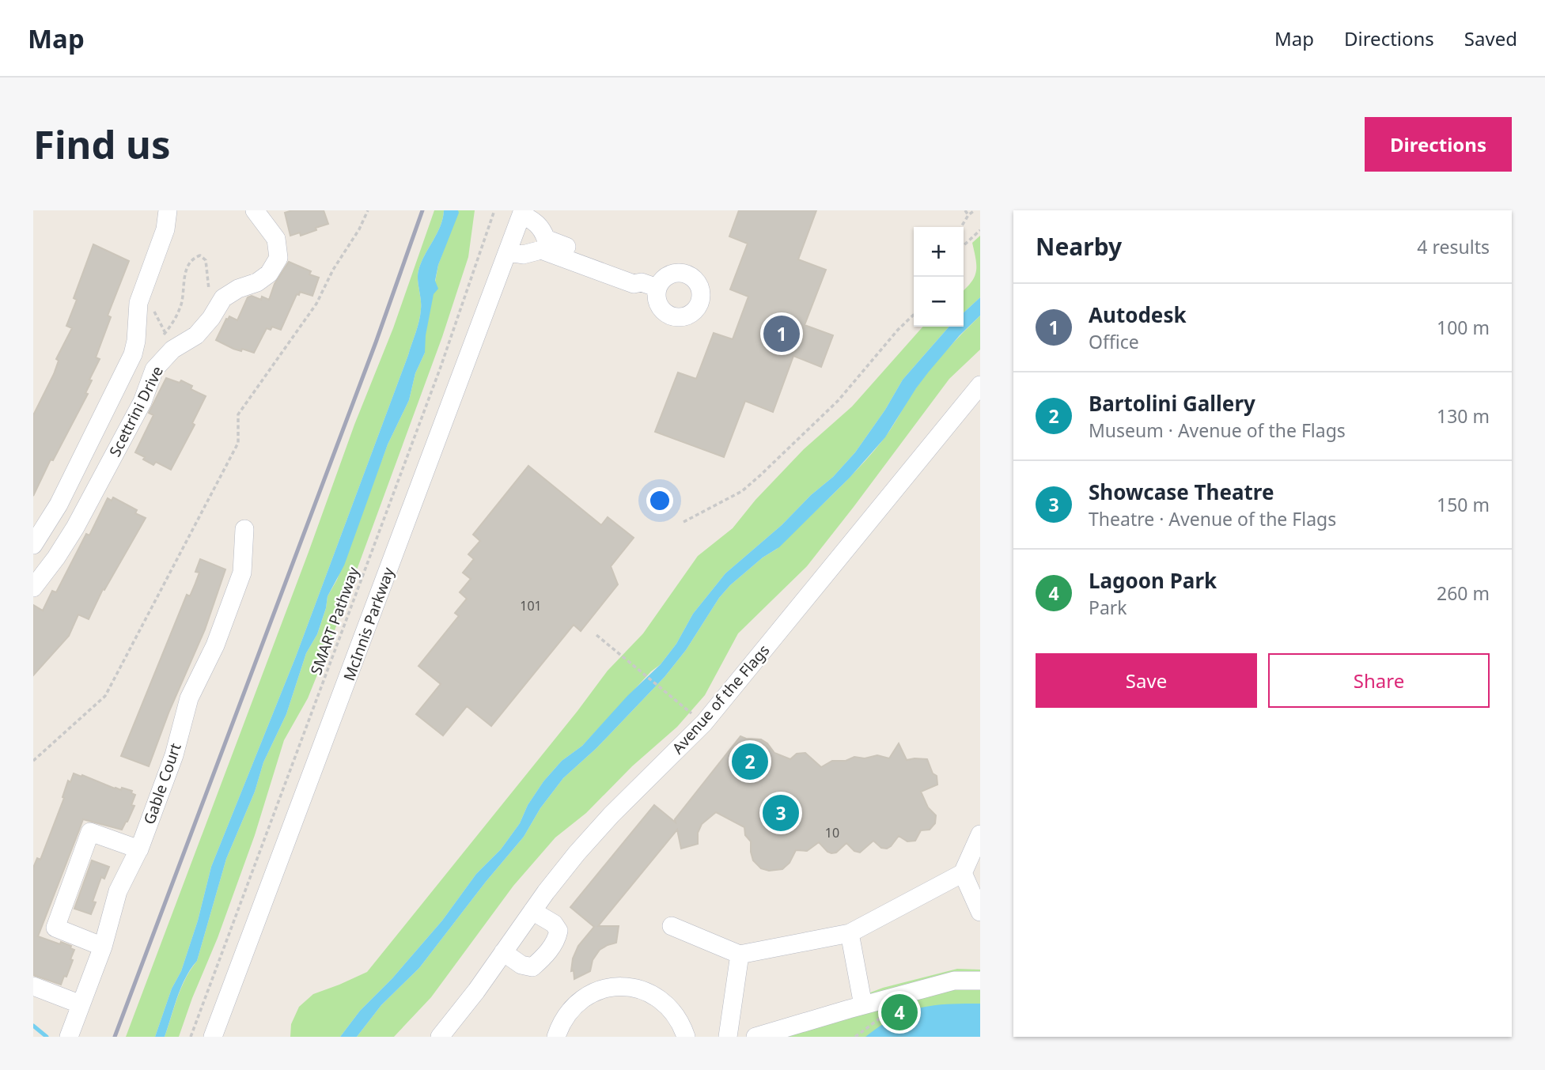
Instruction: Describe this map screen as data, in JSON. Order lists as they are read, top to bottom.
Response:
{
  "streets": {
    "street": [
      "Scettrini Drive",
      "McInnis Parkway",
      "Avenue of the Flags",
      "Gable Court"
    ],
    "path": ["SMART Pathway"]
  },
  "house_numbers": ["101", "10"],
  "page": {
    "header": "Map",
    "nav": ["Map", "Directions", "Saved"],
    "buttons": [
      "Directions",
      ["Save", "Share"]
    ],
    "title": "Find us",
    "heading": ["Nearby", "4 results"],
    "map_buttons": ["+", "−"],
    "list": [
      {
        "mark": "1",
        "name": "Autodesk",
        "note": "Office",
        "value": "100 m"
      },
      {
        "mark": "2",
        "name": "Bartolini Gallery",
        "note": "Museum · Avenue of the Flags",
        "value": "130 m"
      },
      {
        "mark": "3",
        "name": "Showcase Theatre",
        "note": "Theatre · Avenue of the Flags",
        "value": "150 m"
      },
      {
        "mark": "4",
        "name": "Lagoon Park",
        "note": "Park",
        "value": "260 m"
      }
    ],
    "pins": [
      "1",
      "2",
      "3",
      "4"
    ]
  }
}
